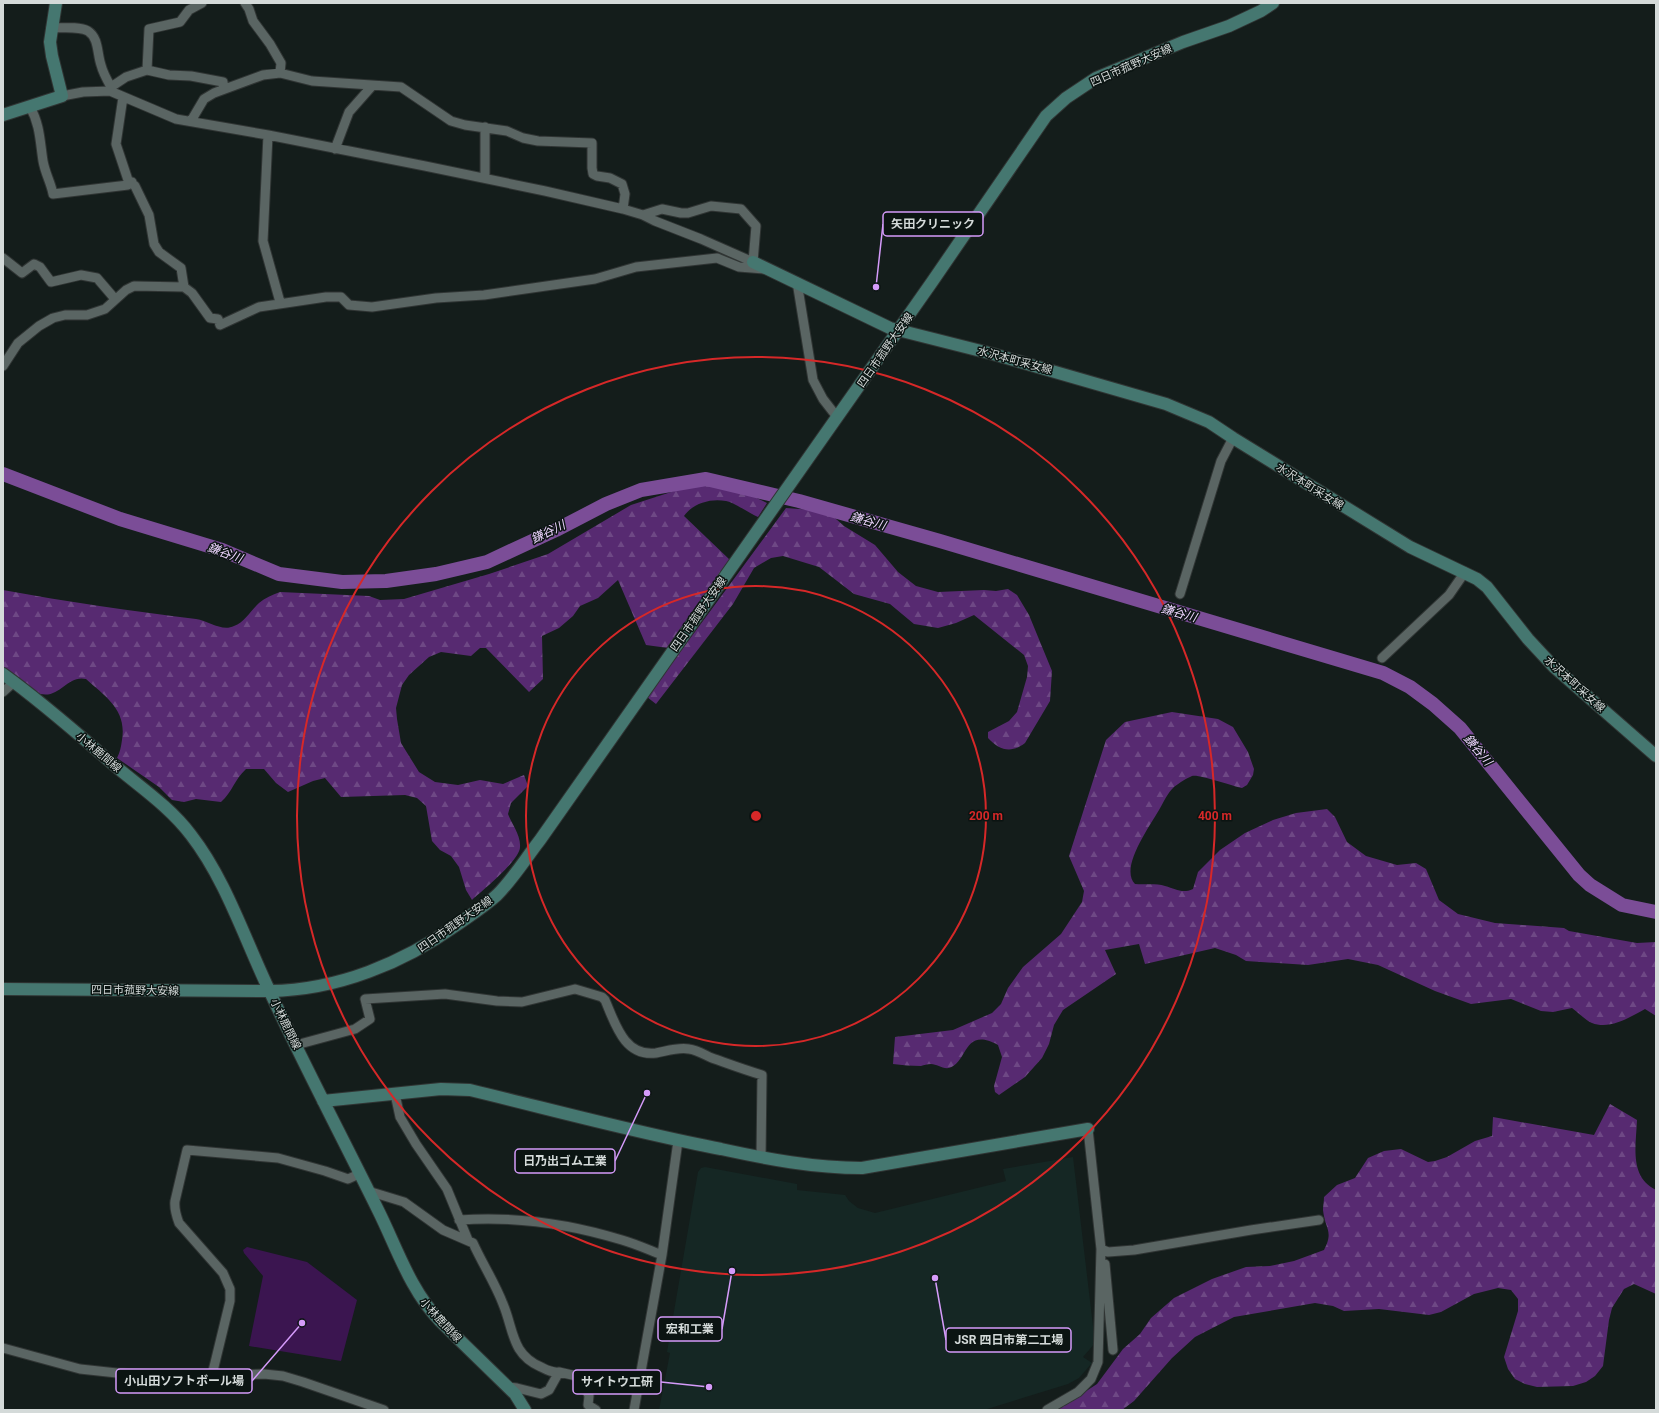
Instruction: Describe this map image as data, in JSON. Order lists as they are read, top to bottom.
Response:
{
  "streets": {
    "main road": ["四日市菰野大安線", "水沢本町采女線", "小林鹿間線"]
  },
  "crossings": [
    ["四日市菰野大安線", "水沢本町采女線"],
    ["四日市菰野大安線", "小林鹿間線"]
  ],
  "water": ["鎌谷川"],
  "places": [
    "矢田クリニック",
    "日乃出ゴム工業",
    "宏和工業",
    "JSR 四日市第二工場",
    "小山田ソフトボール場",
    "サイトウ工研"
  ],
  "rings": ["200 m", "400 m"]
}
